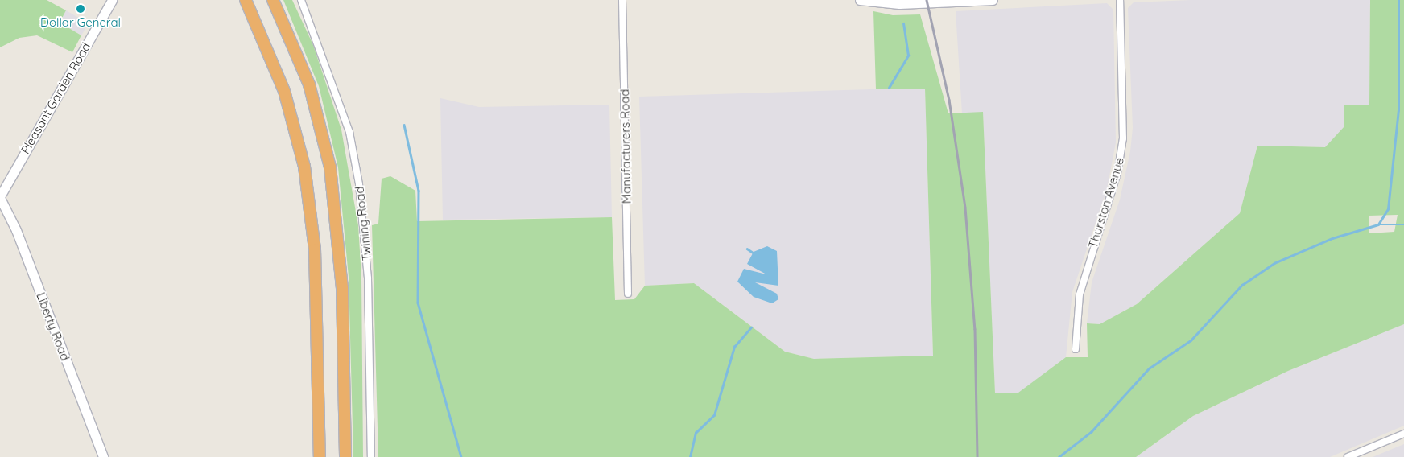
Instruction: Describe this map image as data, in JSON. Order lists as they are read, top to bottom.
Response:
{
  "streets": {
    "street": [
      "Pleasant Garden Road",
      "Manufacturers Road",
      "Thurston Avenue",
      "Twining Road",
      "Liberty Road"
    ]
  },
  "crossings": [
    ["Pleasant Garden Road", "Liberty Road"]
  ],
  "places": ["Dollar General"]
}
